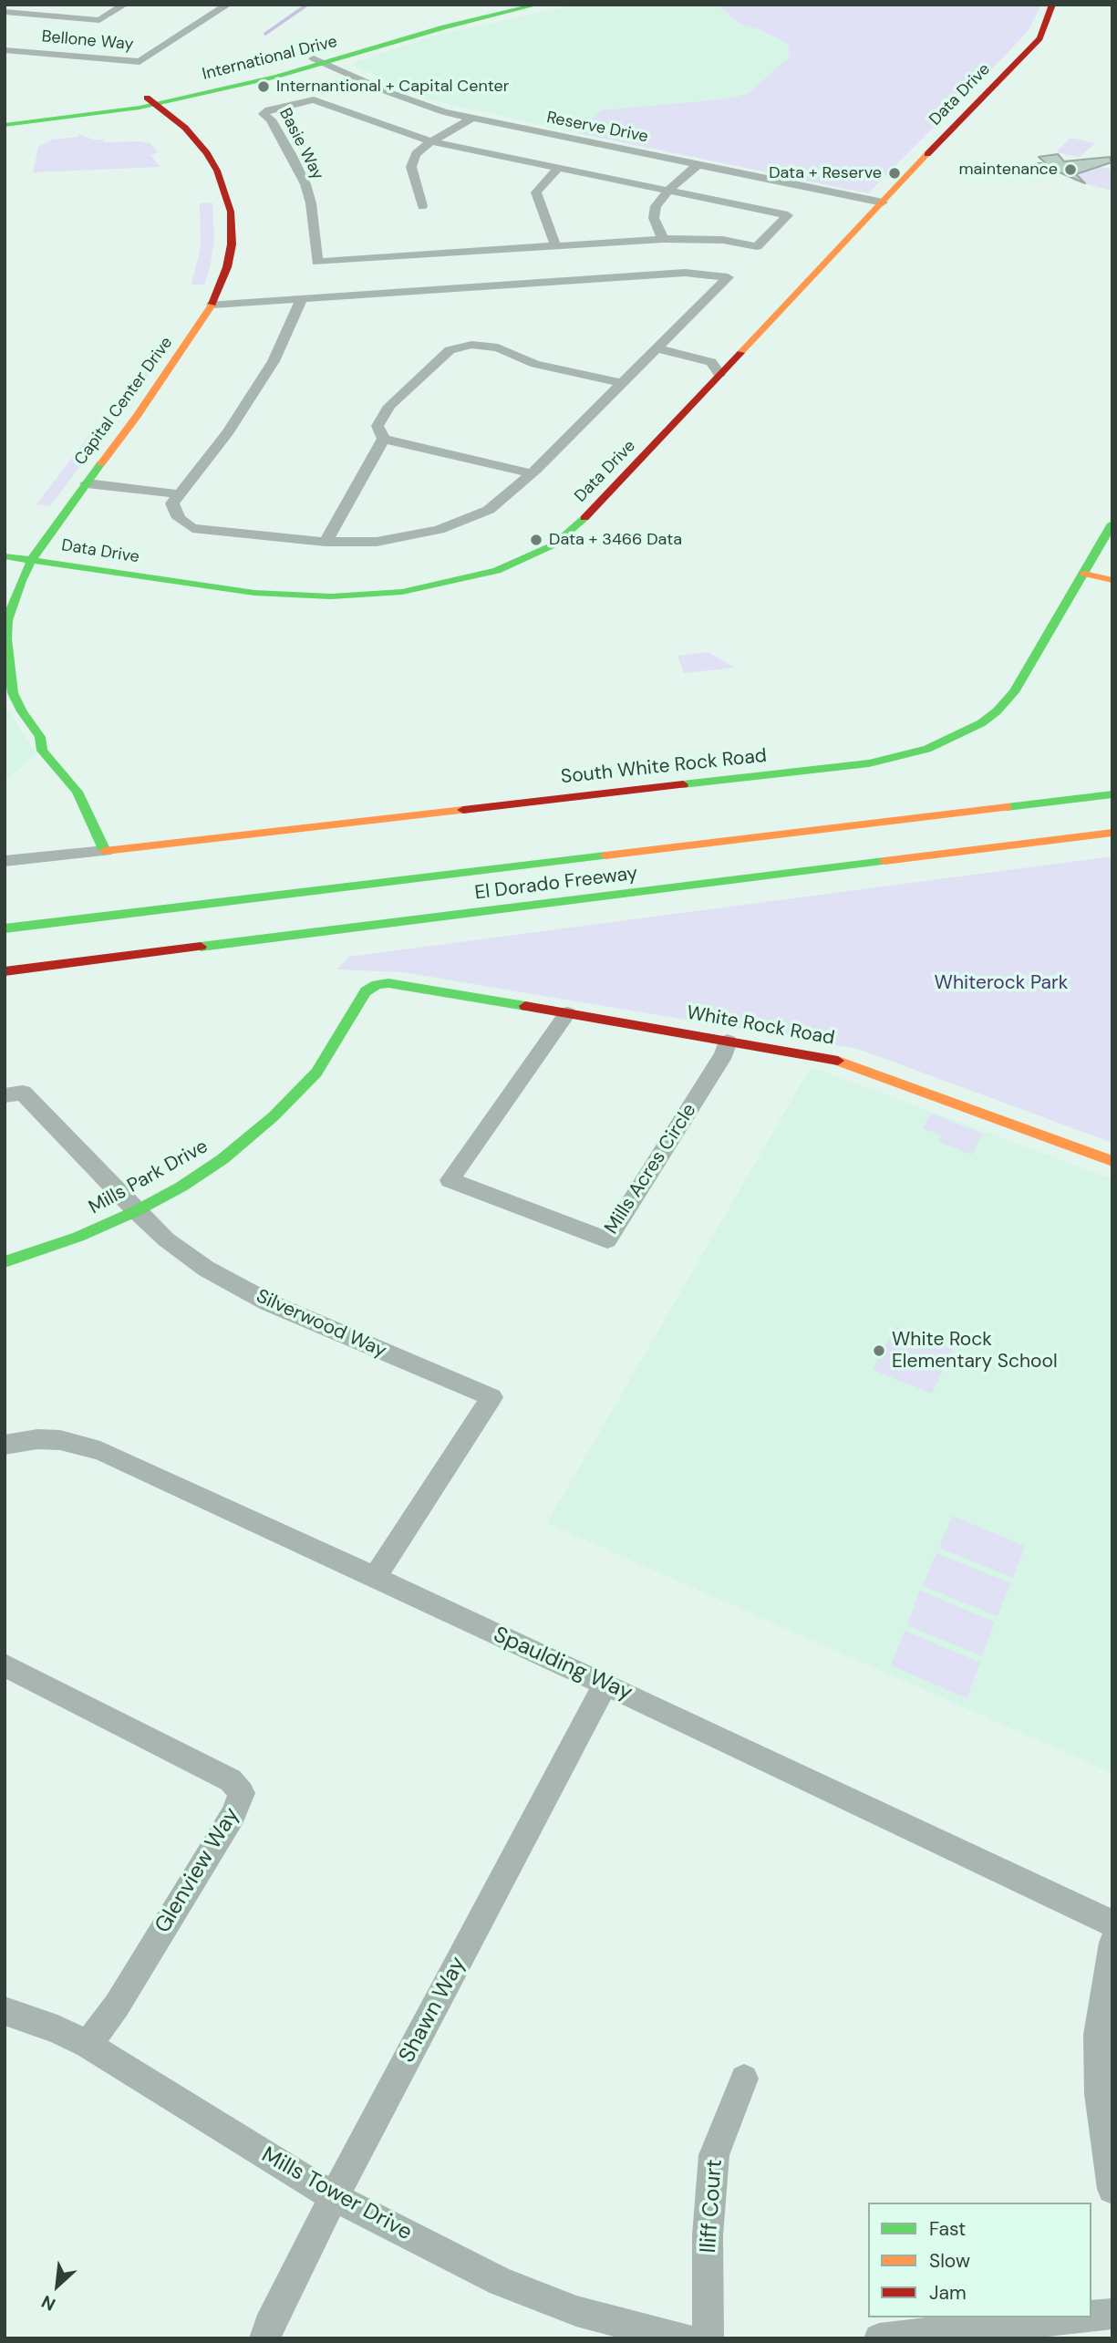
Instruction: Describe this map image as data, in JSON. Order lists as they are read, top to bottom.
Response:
{
  "streets": {
    "main road": [
      "International Drive",
      "Data Drive",
      "Capital Center Drive",
      "South White Rock Road",
      "El Dorado Freeway",
      "White Rock Road",
      "Mills Park Drive"
    ],
    "street": [
      "Bellone Way",
      "Reserve Drive",
      "Basie Way",
      "Mills Acres Circle",
      "Silverwood Way",
      "Spaulding Way",
      "Glenview Way",
      "Shawn Way",
      "Mills Tower Drive",
      "Iliff Court"
    ]
  },
  "crossings": [
    ["International Drive", "Reserve Drive"],
    ["International Drive", "Capital Center Drive"],
    ["Data Drive", "Reserve Drive"],
    ["Data Drive", "Capital Center Drive"],
    ["Capital Center Drive", "South White Rock Road"],
    ["White Rock Road", "Mills Acres Circle"],
    ["White Rock Road", "Mills Park Drive"],
    ["Mills Park Drive", "Silverwood Way"],
    ["Silverwood Way", "Spaulding Way"],
    ["Spaulding Way", "Shawn Way"],
    ["Glenview Way", "Mills Tower Drive"],
    ["Shawn Way", "Mills Tower Drive"]
  ],
  "parks": ["Whiterock Park"],
  "places": [
    "Internantional + Capital Center",
    "maintenance",
    "Data + Reserve",
    "Data + 3466 Data",
    "White Rock Elementary School"
  ],
  "legend": ["Fast", "Slow", "Jam"],
  "north": "bottom left"
}
